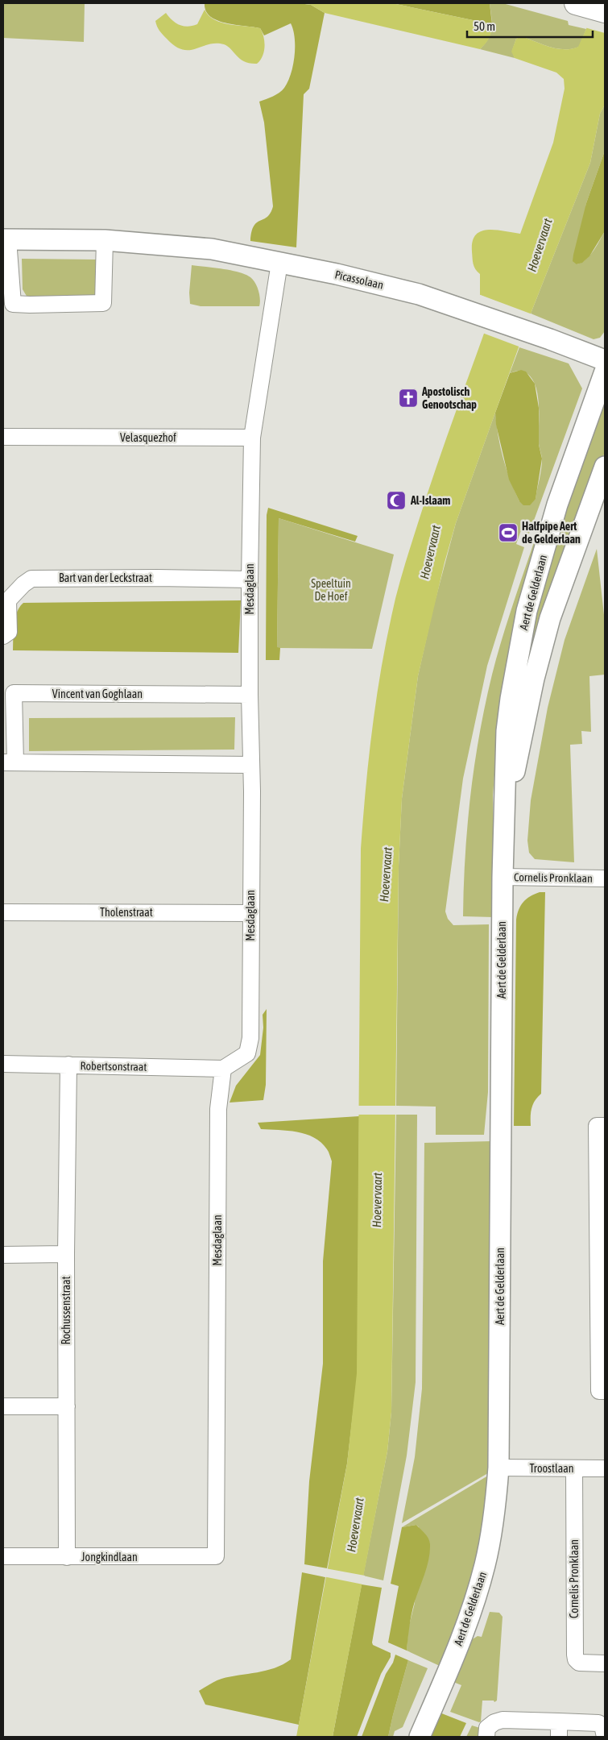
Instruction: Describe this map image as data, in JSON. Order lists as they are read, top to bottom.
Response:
{
  "streets": {
    "street": [
      "Picassolaan",
      "Velasquezhof",
      "Bart van der Leckstraat",
      "Mesdaglaan",
      "Aert de Gelderlaan",
      "Vincent van Goghlaan",
      "Cornelis Pronklaan",
      "Tholenstraat",
      "Robertsonstraat",
      "Rochussenstraat",
      "Troostlaan",
      "Jongkindlaan"
    ]
  },
  "crossings": [
    ["Picassolaan", "Mesdaglaan"],
    ["Velasquezhof", "Mesdaglaan"],
    ["Bart van der Leckstraat", "Mesdaglaan"],
    ["Mesdaglaan", "Vincent van Goghlaan"],
    ["Mesdaglaan", "Tholenstraat"],
    ["Mesdaglaan", "Robertsonstraat"],
    ["Mesdaglaan", "Jongkindlaan"],
    ["Aert de Gelderlaan", "Cornelis Pronklaan"],
    ["Aert de Gelderlaan", "Troostlaan"],
    ["Cornelis Pronklaan", "Troostlaan"],
    ["Robertsonstraat", "Rochussenstraat"],
    ["Rochussenstraat", "Jongkindlaan"]
  ],
  "water": ["Hoevervaart"],
  "parks": ["Speeltuin De Hoef"],
  "places": {
    "church": ["Apostolisch Genootschap"],
    "mosque": ["Al-Islaam"],
    "sports": ["Halfpipe Aert de Gelderlaan"]
  },
  "scale_bar": "50 m"
}
